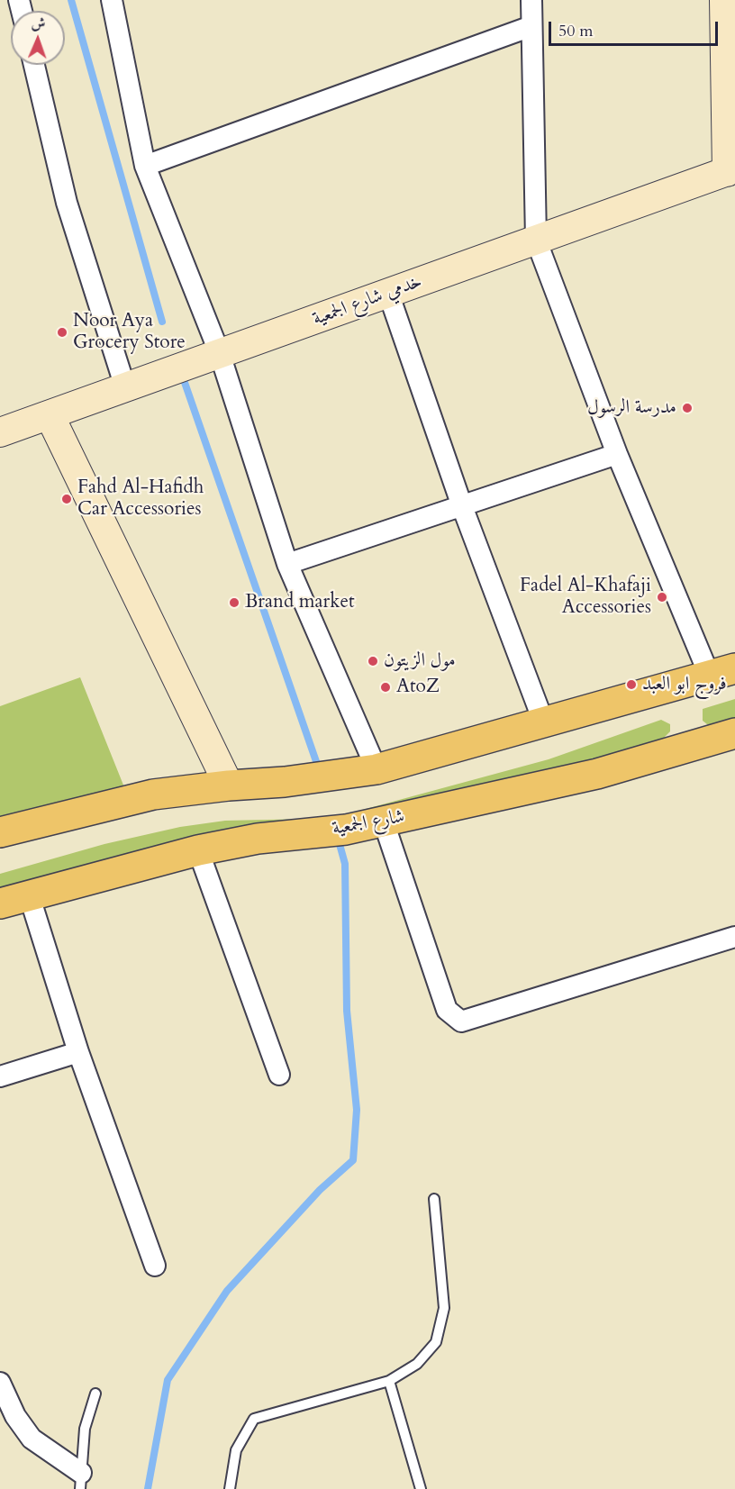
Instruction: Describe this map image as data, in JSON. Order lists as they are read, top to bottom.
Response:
{
  "streets": {
    "main road": ["شارع الجمعية"],
    "street": ["خدمي شارع الجمعية"]
  },
  "places": [
    "Noor Aya Grocery Store",
    "مدرسة الرسول",
    "Fahd Al-Hafidh Car Accessories",
    "Fadel Al-Khafaji Accessories",
    "Brand market",
    "مول الزيتون",
    "فروج ابو العبد",
    "AtoZ"
  ],
  "scale_bar": "50 m",
  "north": "top"
}
